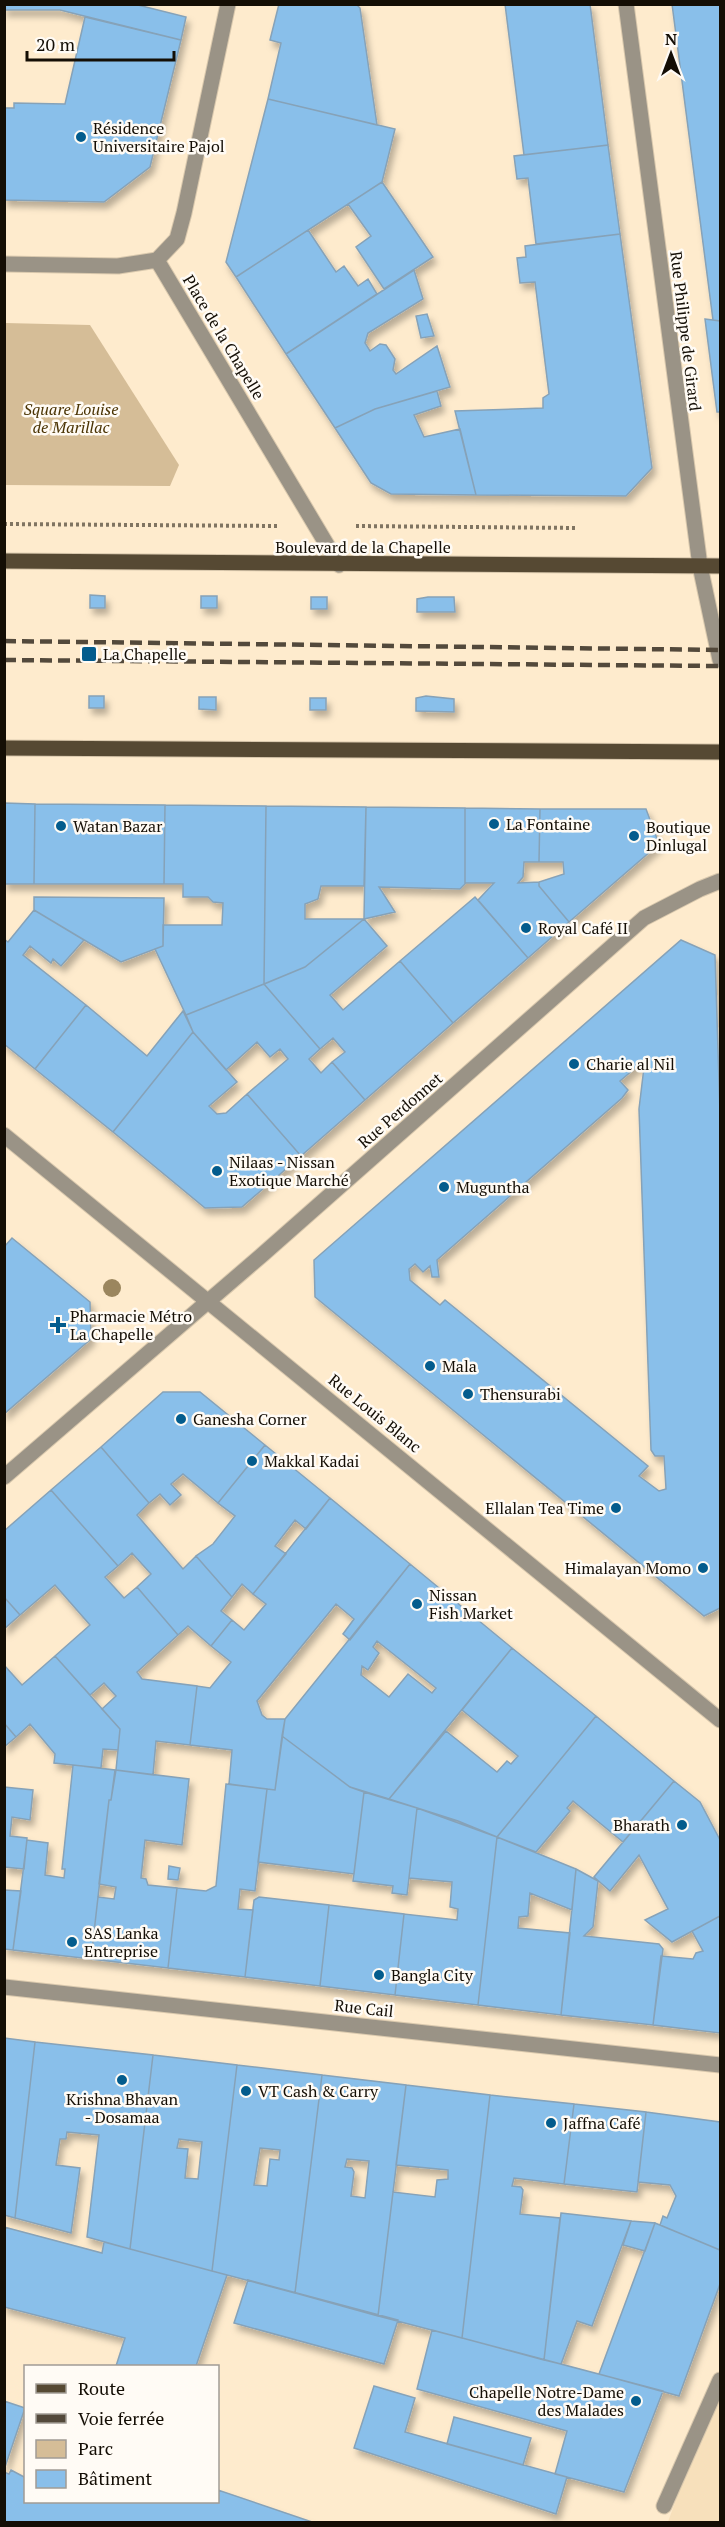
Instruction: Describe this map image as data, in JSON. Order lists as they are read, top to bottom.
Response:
{
  "streets": {
    "main road": ["Boulevard de la Chapelle"],
    "street": [
      "Rue Philippe de Girard",
      "Place de la Chapelle",
      "Rue Perdonnet",
      "Rue Louis Blanc",
      "Rue Cail"
    ]
  },
  "crossings": [
    ["Rue Philippe de Girard", "Boulevard de la Chapelle"],
    ["Place de la Chapelle", "Boulevard de la Chapelle"],
    ["Rue Perdonnet", "Rue Louis Blanc"]
  ],
  "parks": ["Square Louise de Marillac"],
  "places": {
    "other": [
      "Résidence Universitaire Pajol",
      "La Fontaine",
      "Watan Bazar",
      "Boutique Dinlugal",
      "Royal Café II",
      "Charie al Nil",
      "Nilaas - Nissan Exotique Marché",
      "Muguntha",
      "Mala",
      "Thensurabi",
      "Ganesha Corner",
      "Makkal Kadai",
      "Ellalan Tea Time",
      "Himalayan Momo",
      "Nissan Fish Market",
      "Bharath",
      "SAS Lanka Entreprise",
      "Bangla City",
      "Krishna Bhavan - Dosamaa",
      "VT Cash & Carry",
      "Jaffna Café",
      "Chapelle Notre-Dame des Malades"
    ],
    "transit": ["La Chapelle"],
    "health": ["Pharmacie Métro La Chapelle"]
  },
  "legend": [
    "Route",
    "Voie ferrée",
    "Parc",
    "Bâtiment"
  ],
  "scale_bar": "20 m",
  "north": "top"
}
